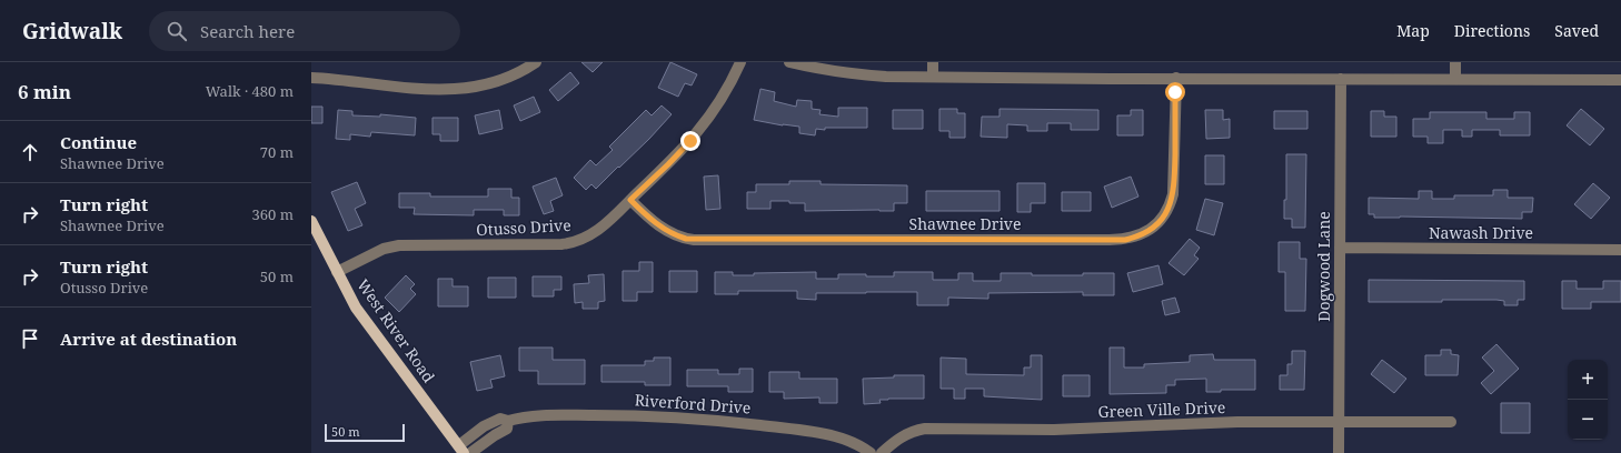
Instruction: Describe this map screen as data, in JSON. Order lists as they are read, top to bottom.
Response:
{
  "streets": {
    "main road": ["West River Road"],
    "street": [
      "Shawnee Drive",
      "Otusso Drive",
      "Nawash Drive",
      "Dogwood Lane",
      "Riverford Drive",
      "Green Ville Drive"
    ]
  },
  "crossings": [
    ["Shawnee Drive", "Otusso Drive"],
    ["Otusso Drive", "West River Road"],
    ["Nawash Drive", "Dogwood Lane"],
    ["Dogwood Lane", "Green Ville Drive"],
    ["West River Road", "Riverford Drive"]
  ],
  "scale_bar": "50 m",
  "page": {
    "header": "Gridwalk",
    "search": "Search here",
    "nav": ["Map", "Directions", "Saved"],
    "heading": ["6 min", "Walk · 480 m"],
    "list": [
      ["Continue", "Shawnee Drive", "70 m"],
      ["Turn right", "Shawnee Drive", "360 m"],
      ["Turn right", "Otusso Drive", "50 m"],
      "Arrive at destination"
    ],
    "map_buttons": ["+", "−"],
    "scale": "50 m"
  }
}
